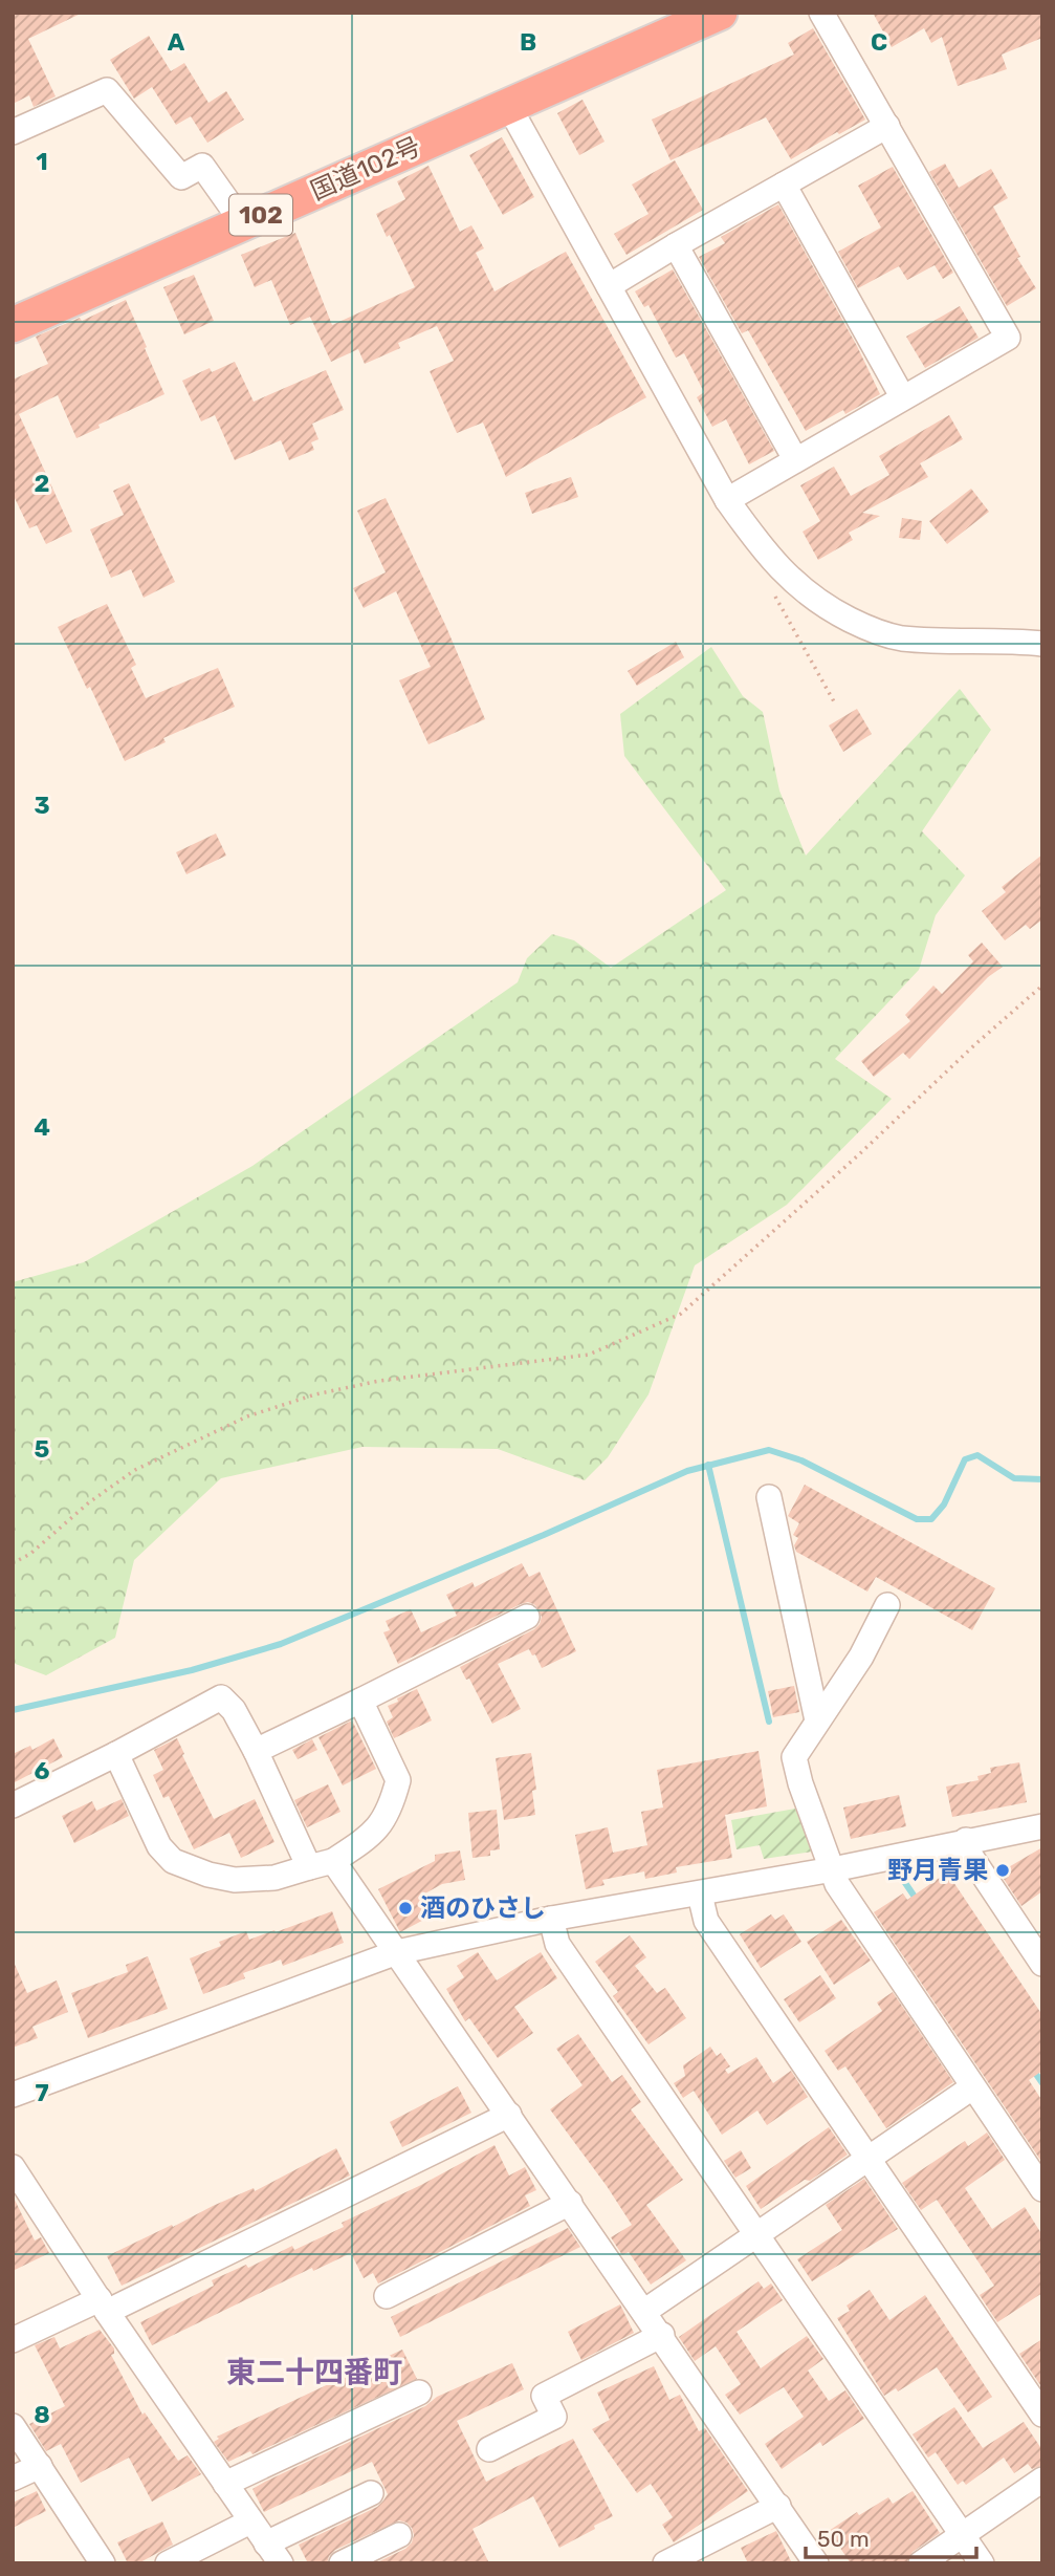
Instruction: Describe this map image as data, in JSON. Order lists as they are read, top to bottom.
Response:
{
  "streets": {
    "highway": ["国道102号", "102"]
  },
  "districts": ["東二十四番町"],
  "places": ["野月青果", "酒のひさし"],
  "scale_bar": "50 m",
  "grid": {
    "columns": ["A", "B", "C"],
    "rows": [
      "1",
      "2",
      "3",
      "4",
      "5",
      "6",
      "7",
      "8"
    ]
  }
}
